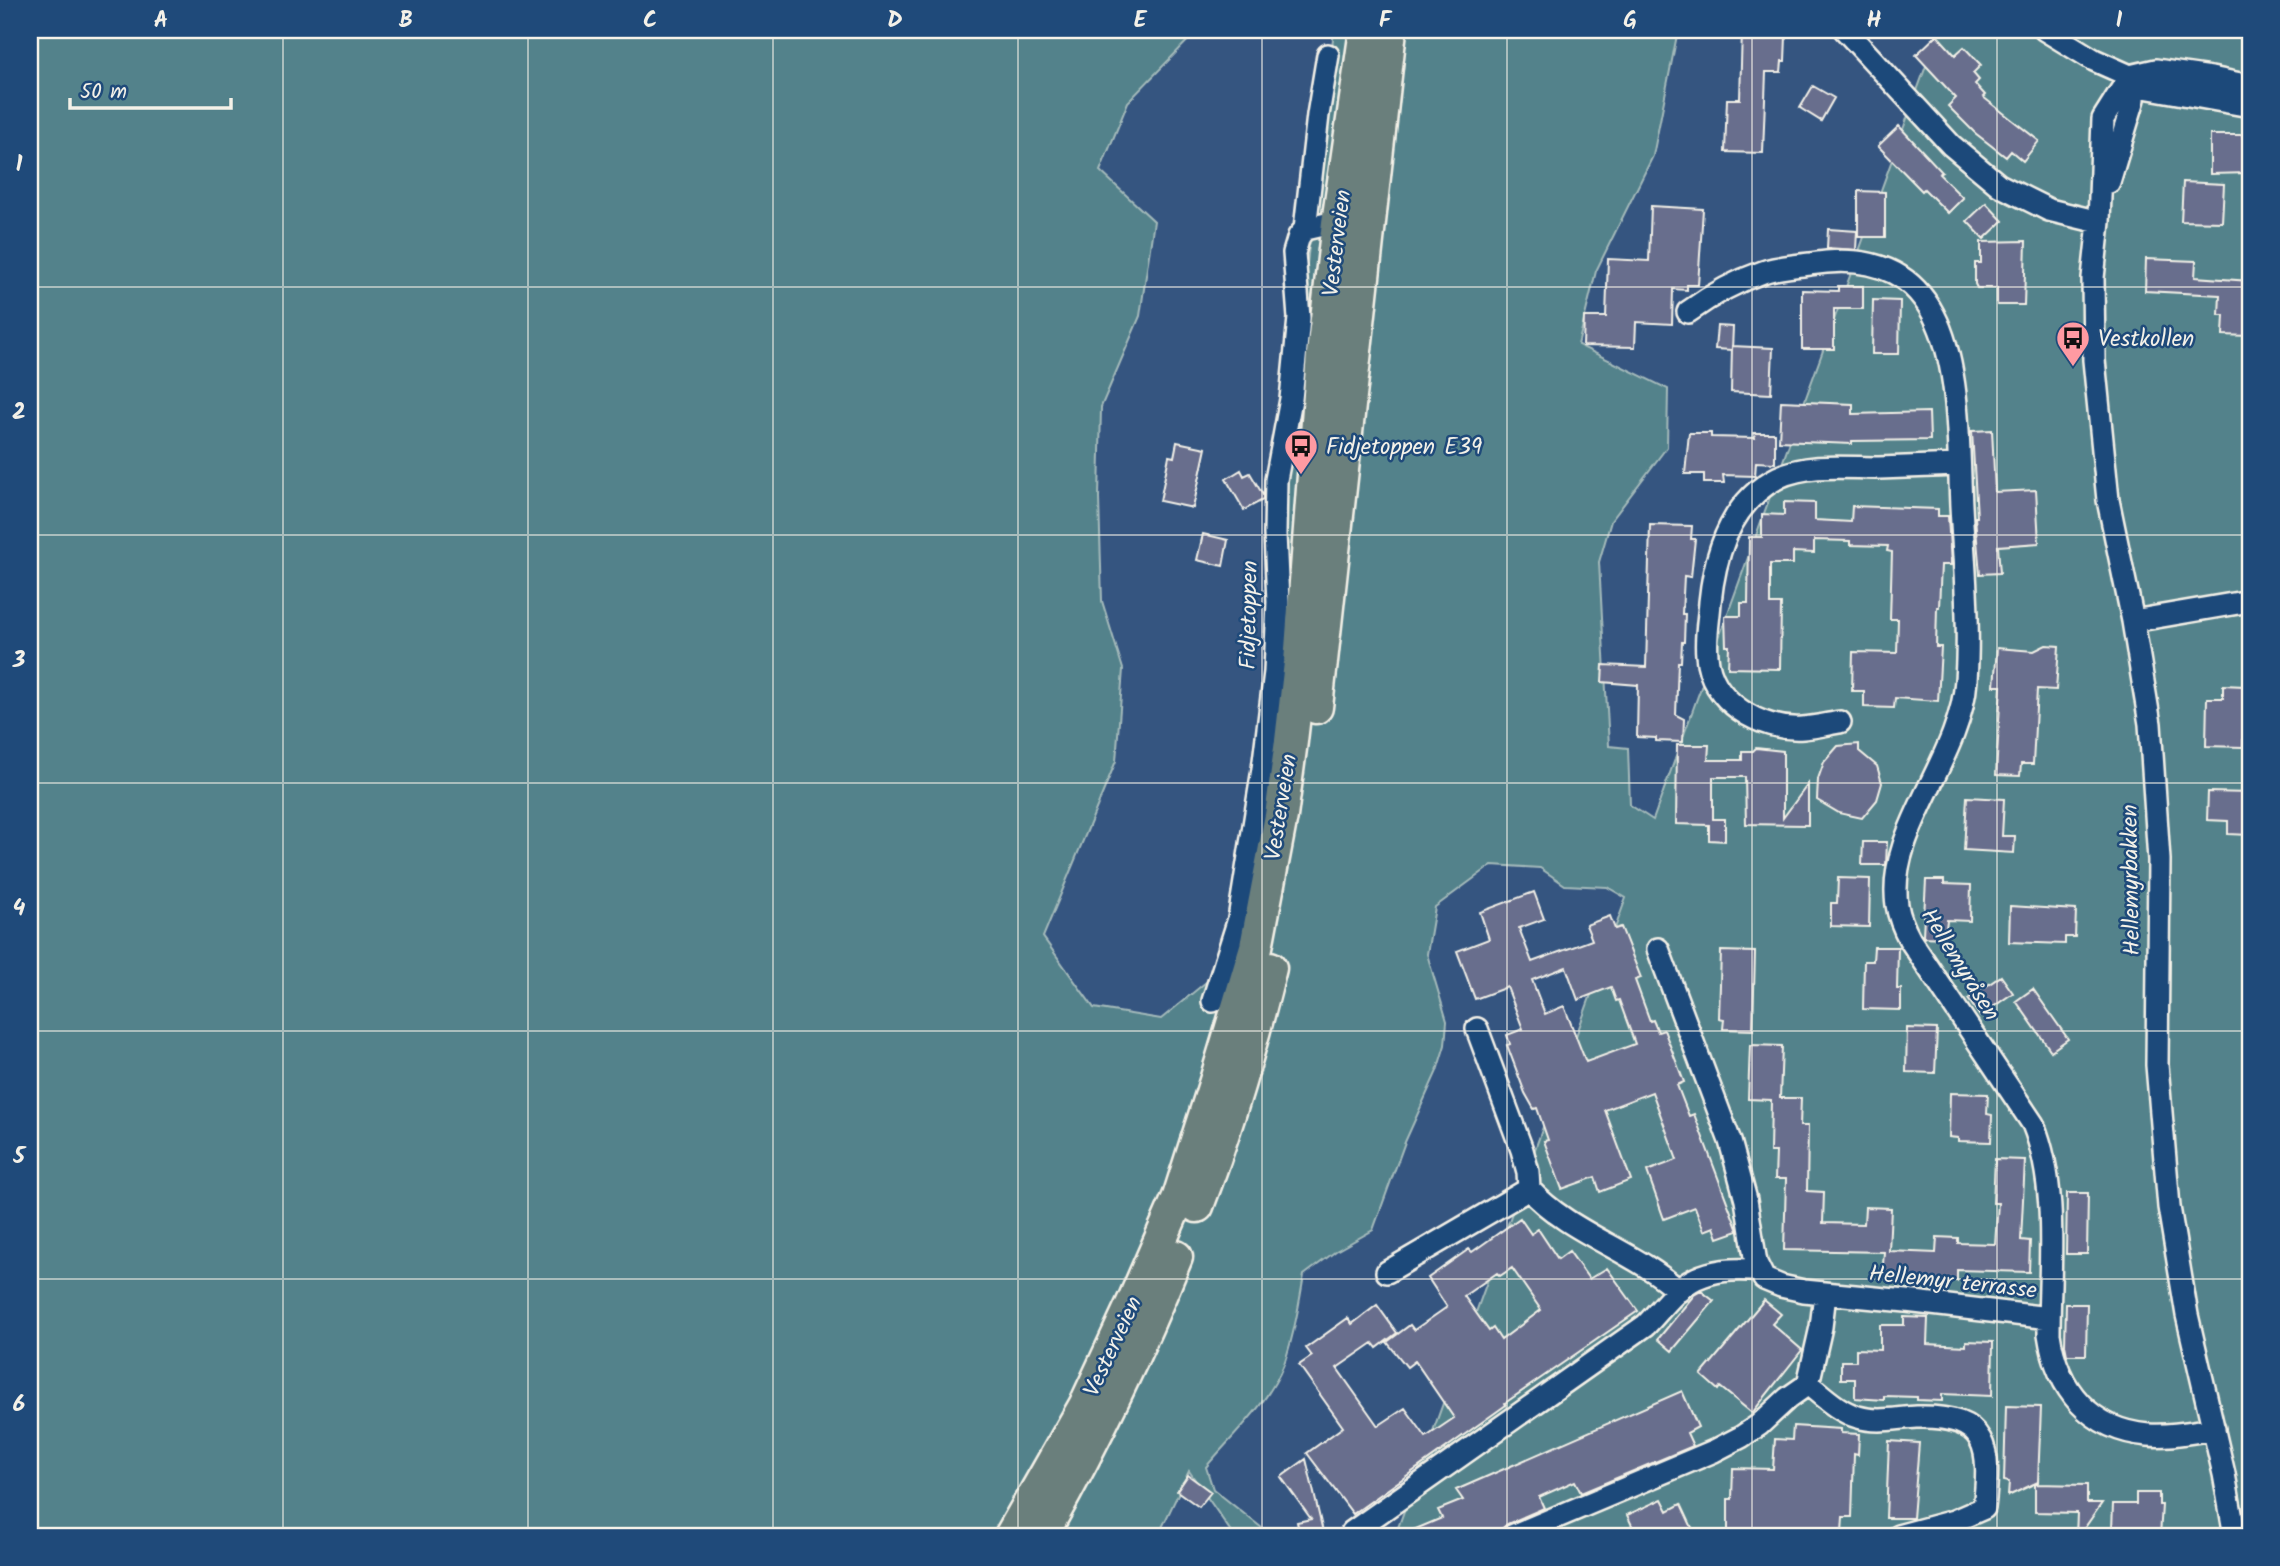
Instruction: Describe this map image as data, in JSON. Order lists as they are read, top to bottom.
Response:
{
  "streets": {
    "highway": ["Vesterveien"],
    "street": [
      "Fidjetoppen",
      "Hellemyrbakken",
      "Hellemyråsen",
      "Hellemyr terrasse"
    ]
  },
  "crossings": [
    ["Hellemyrbakken", "Hellemyr terrasse"],
    ["Hellemyråsen", "Hellemyr terrasse"]
  ],
  "places": {
    "bus stop": ["Vestkollen", "Fidjetoppen E39"]
  },
  "scale_bar": "50 m",
  "grid": {
    "columns": [
      "A",
      "B",
      "C",
      "D",
      "E",
      "F",
      "G",
      "H",
      "I"
    ],
    "rows": [
      "1",
      "2",
      "3",
      "4",
      "5",
      "6"
    ]
  }
}
